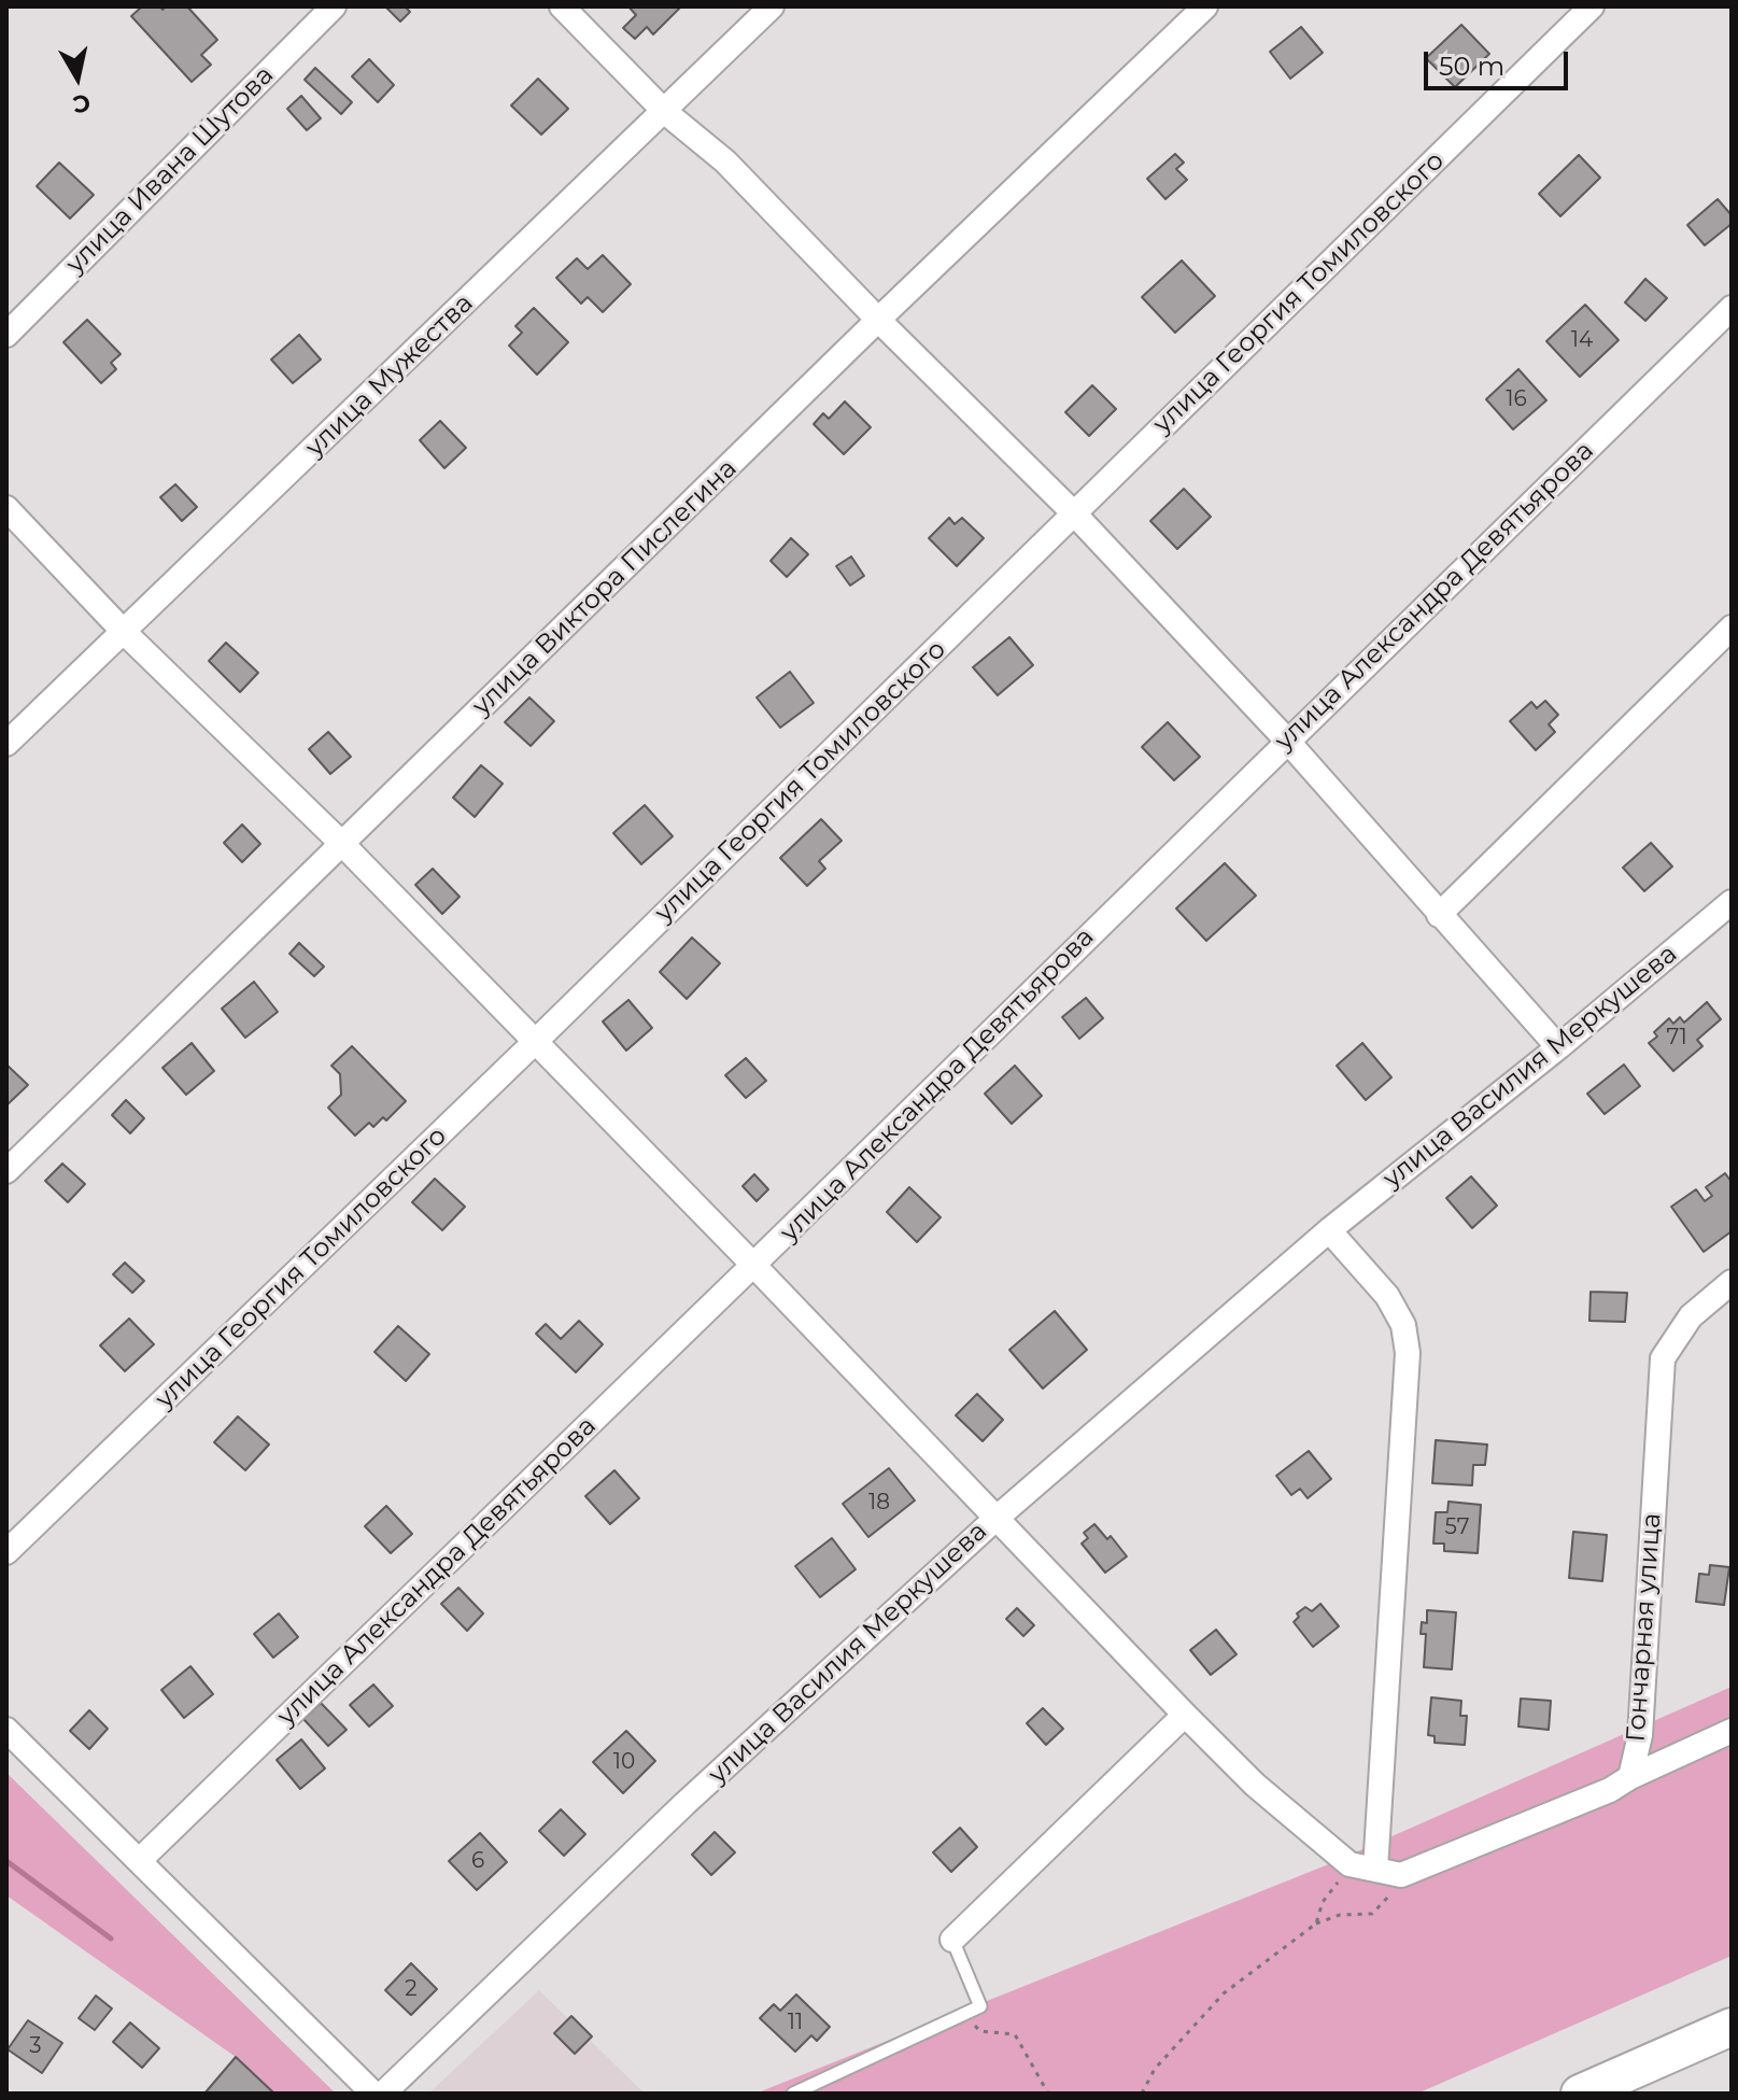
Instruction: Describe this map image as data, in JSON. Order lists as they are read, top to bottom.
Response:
{
  "streets": {
    "street": [
      "улица Ивана Шутова",
      "улица Георгия Томиловского",
      "улица Мужества",
      "улица Виктора Пислегина",
      "улица Александра Девятьярова",
      "улица Василия Меркушева",
      "Гончарная улица"
    ]
  },
  "house_numbers": [
    "14",
    "16",
    "71",
    "18",
    "57",
    "10",
    "6",
    "2",
    "11",
    "3"
  ],
  "scale_bar": "50 m",
  "north": "bottom"
}
